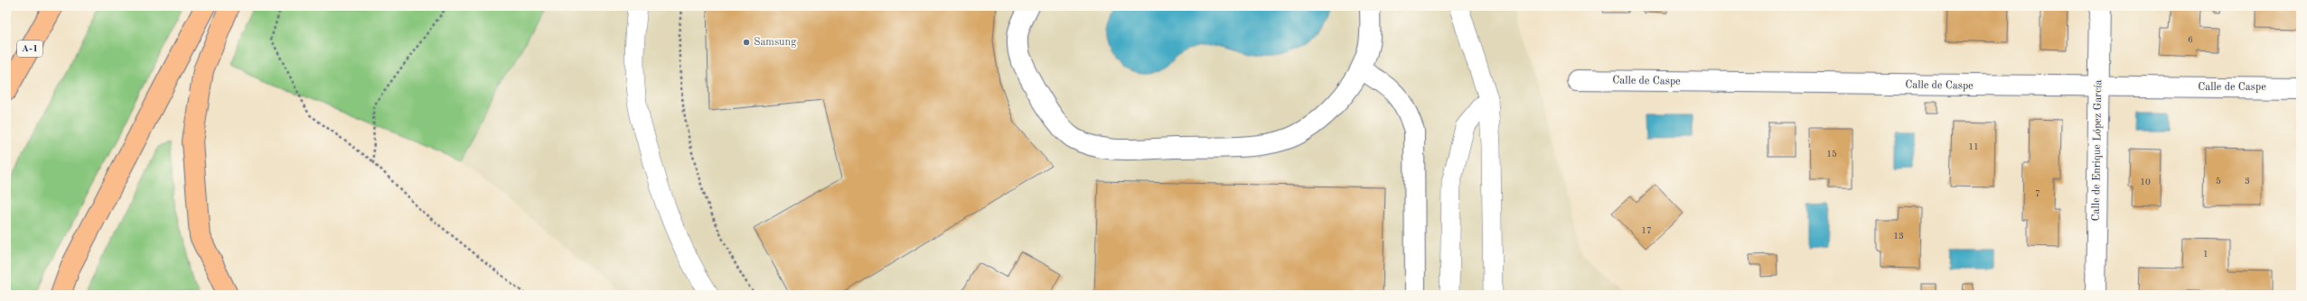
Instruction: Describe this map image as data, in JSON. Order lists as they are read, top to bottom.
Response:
{
  "streets": {
    "highway": ["A-1"],
    "street": ["Calle de Caspe", "Calle de Enrique López García"]
  },
  "crossings": [
    ["Calle de Caspe", "Calle de Enrique López García"]
  ],
  "places": ["Samsung"],
  "house_numbers": [
    "6",
    "11",
    "15",
    "5",
    "3",
    "10",
    "7",
    "17",
    "13",
    "1"
  ]
}
